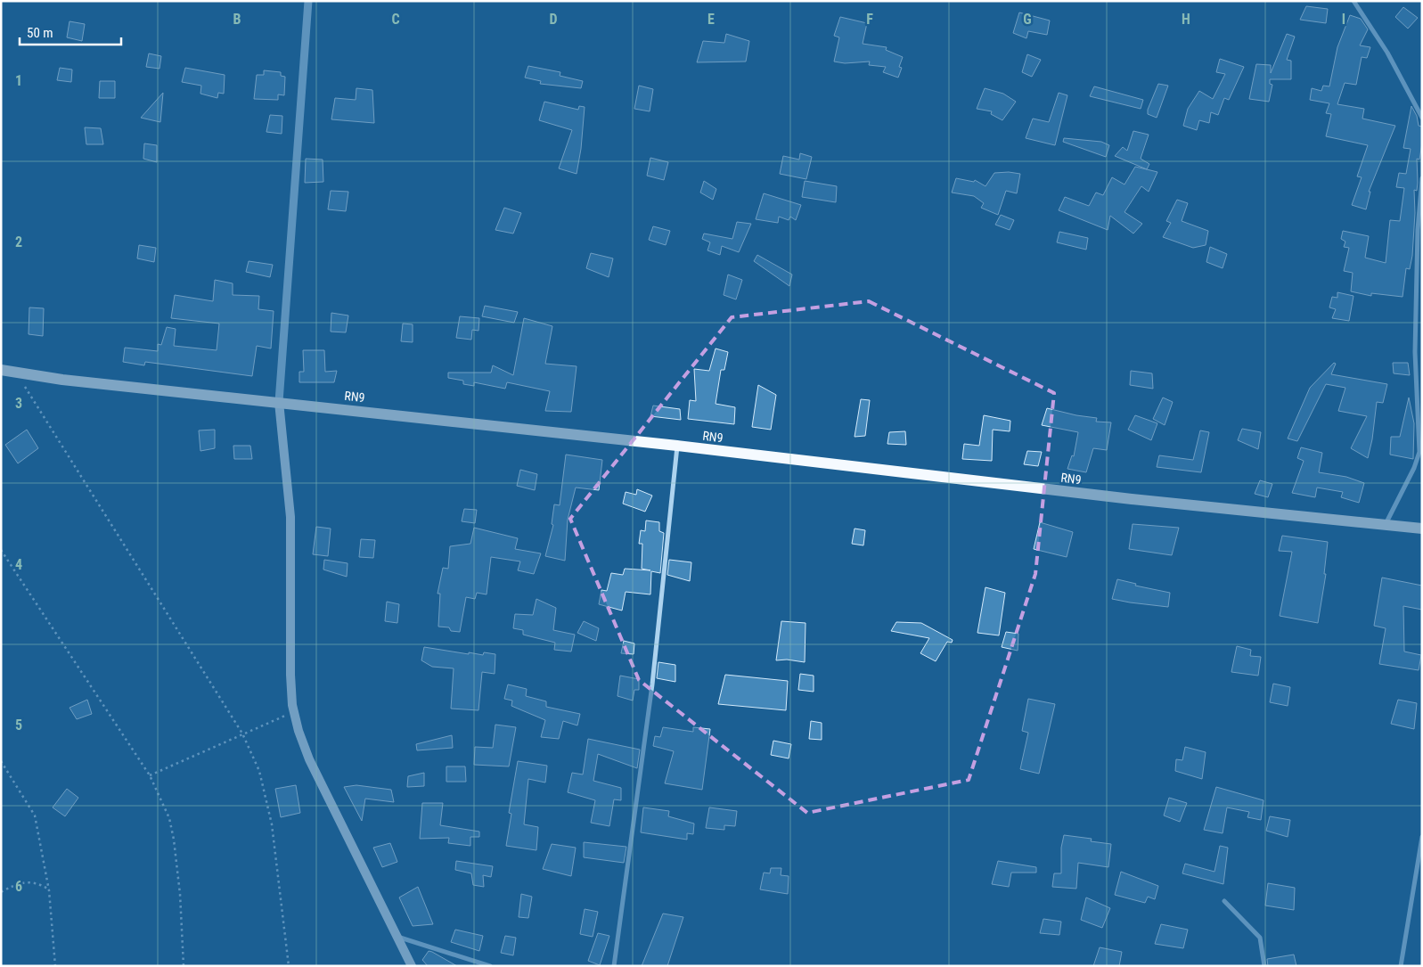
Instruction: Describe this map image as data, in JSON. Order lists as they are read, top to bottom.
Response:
{
  "streets": {
    "main road": ["RN9"]
  },
  "scale_bar": "50 m",
  "grid": {
    "columns": [
      "B",
      "C",
      "D",
      "E",
      "F",
      "G",
      "H",
      "I"
    ],
    "rows": [
      "1",
      "2",
      "3",
      "4",
      "5",
      "6"
    ]
  }
}
